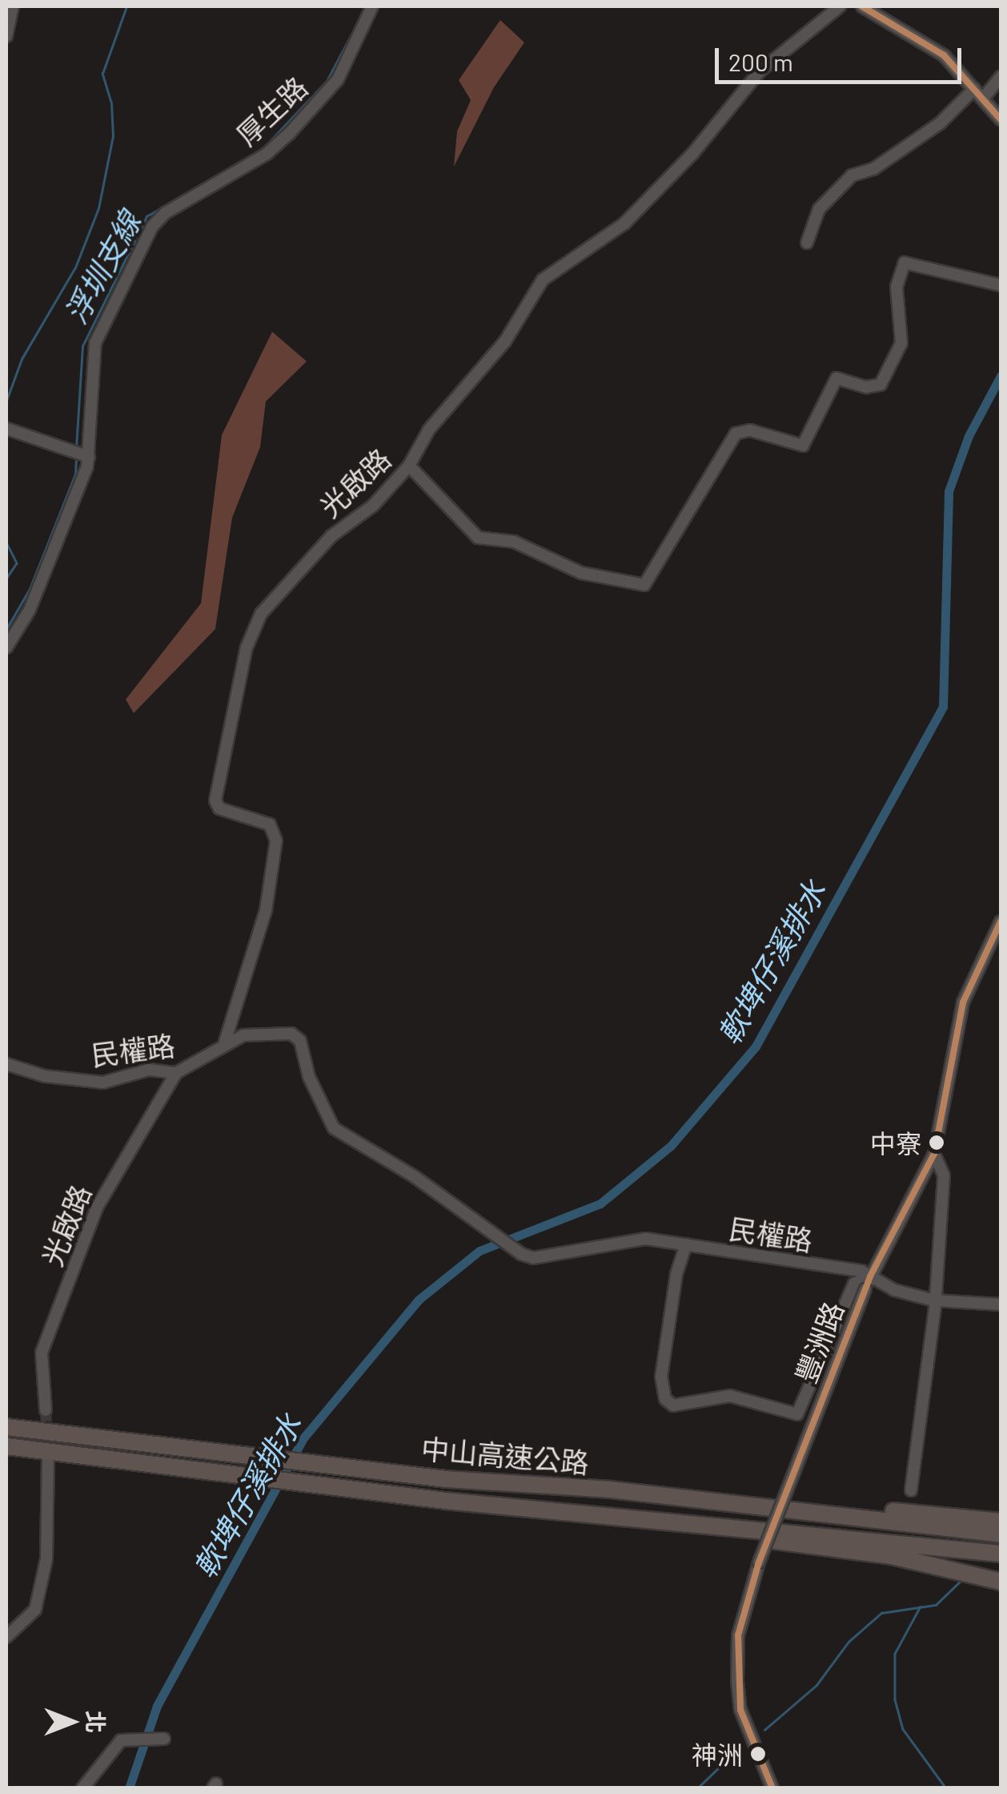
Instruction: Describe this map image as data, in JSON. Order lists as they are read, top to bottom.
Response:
{
  "streets": {
    "highway": ["中山高速公路"],
    "street": [
      "厚生路",
      "光啟路",
      "民權路",
      "豐洲路"
    ]
  },
  "crossings": [
    ["光啟路", "民權路"],
    ["民權路", "豐洲路"]
  ],
  "water": ["浮圳支線", "軟埤仔溪排水"],
  "places": ["中寮", "神洲"],
  "scale_bar": "200 m",
  "north": "right"
}
